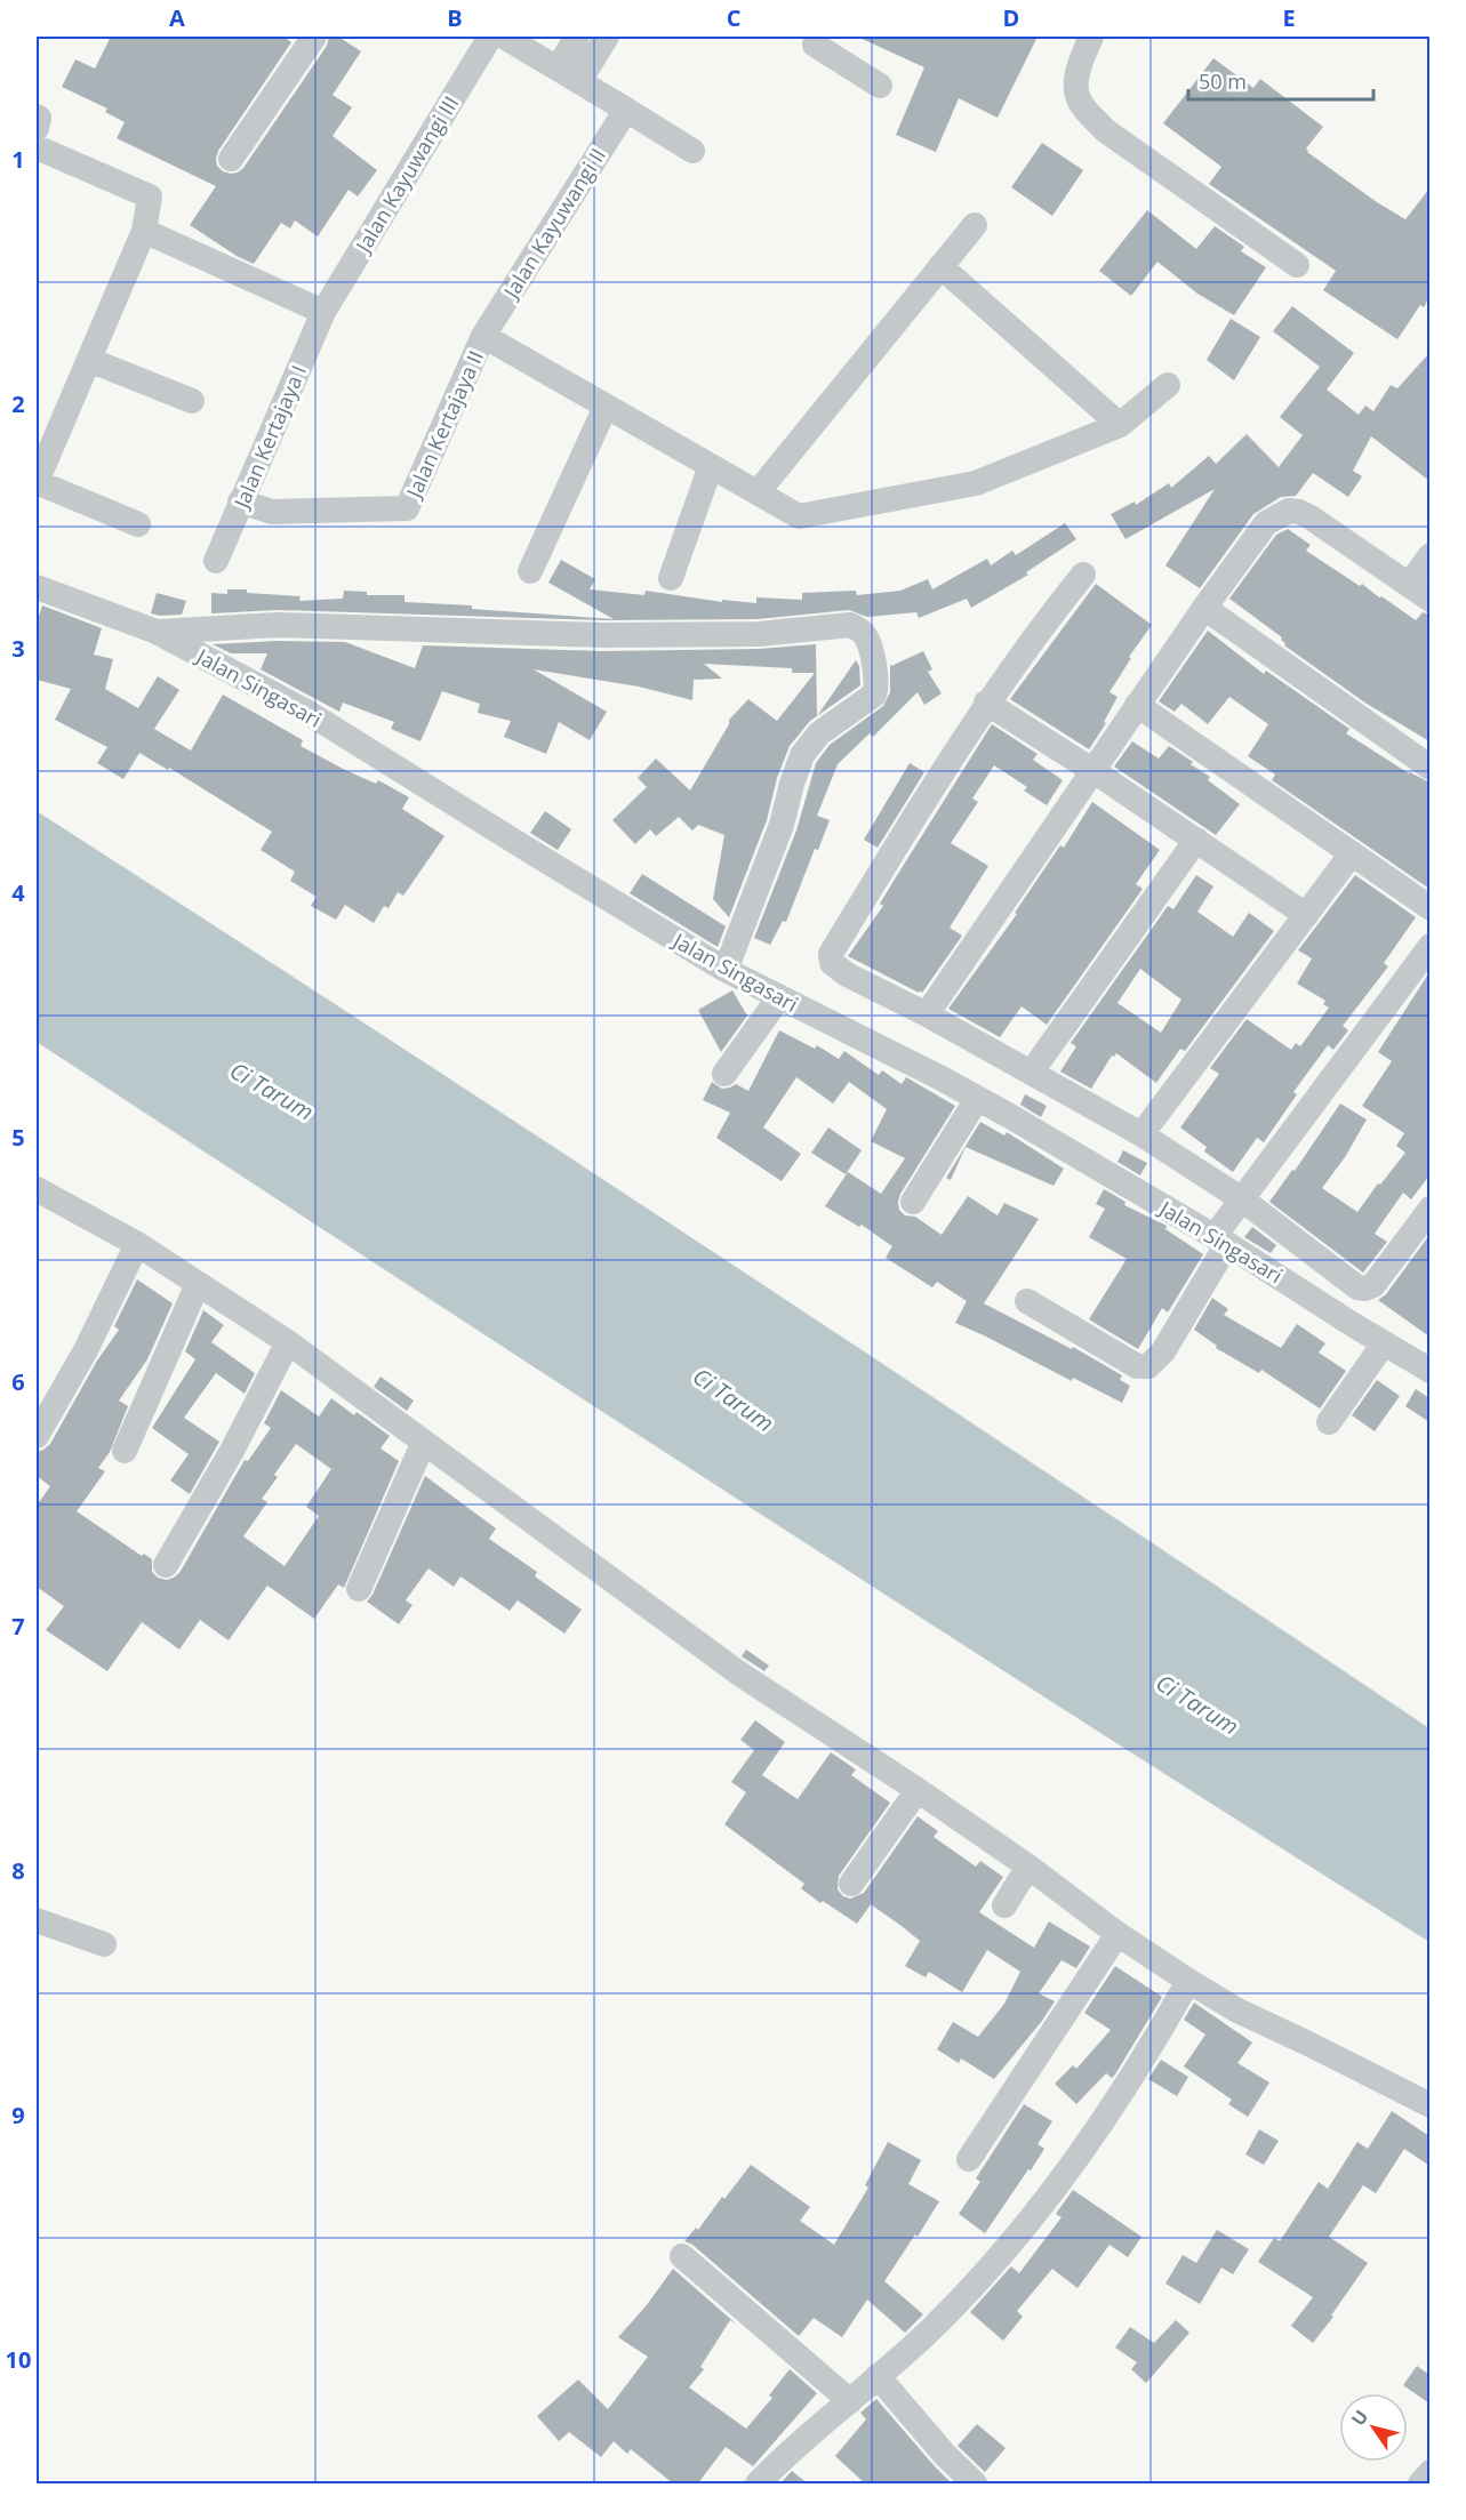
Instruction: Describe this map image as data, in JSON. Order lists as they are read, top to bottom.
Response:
{
  "streets": {
    "street": [
      "Jalan Kayuwangi III",
      "Jalan Kayuwangi II",
      "Jalan Kertajaya II",
      "Jalan Kertajaya I",
      "Jalan Singasari"
    ]
  },
  "crossings": [
    ["Jalan Kayuwangi III", "Jalan Kertajaya I"],
    ["Jalan Kayuwangi II", "Jalan Kertajaya II"],
    ["Jalan Kertajaya II", "Jalan Kertajaya I"]
  ],
  "water": ["Ci Tarum"],
  "scale_bar": "50 m",
  "north": "top left",
  "grid": {
    "columns": [
      "A",
      "B",
      "C",
      "D",
      "E"
    ],
    "rows": [
      "1",
      "2",
      "3",
      "4",
      "5",
      "6",
      "7",
      "8",
      "9",
      "10"
    ]
  }
}
